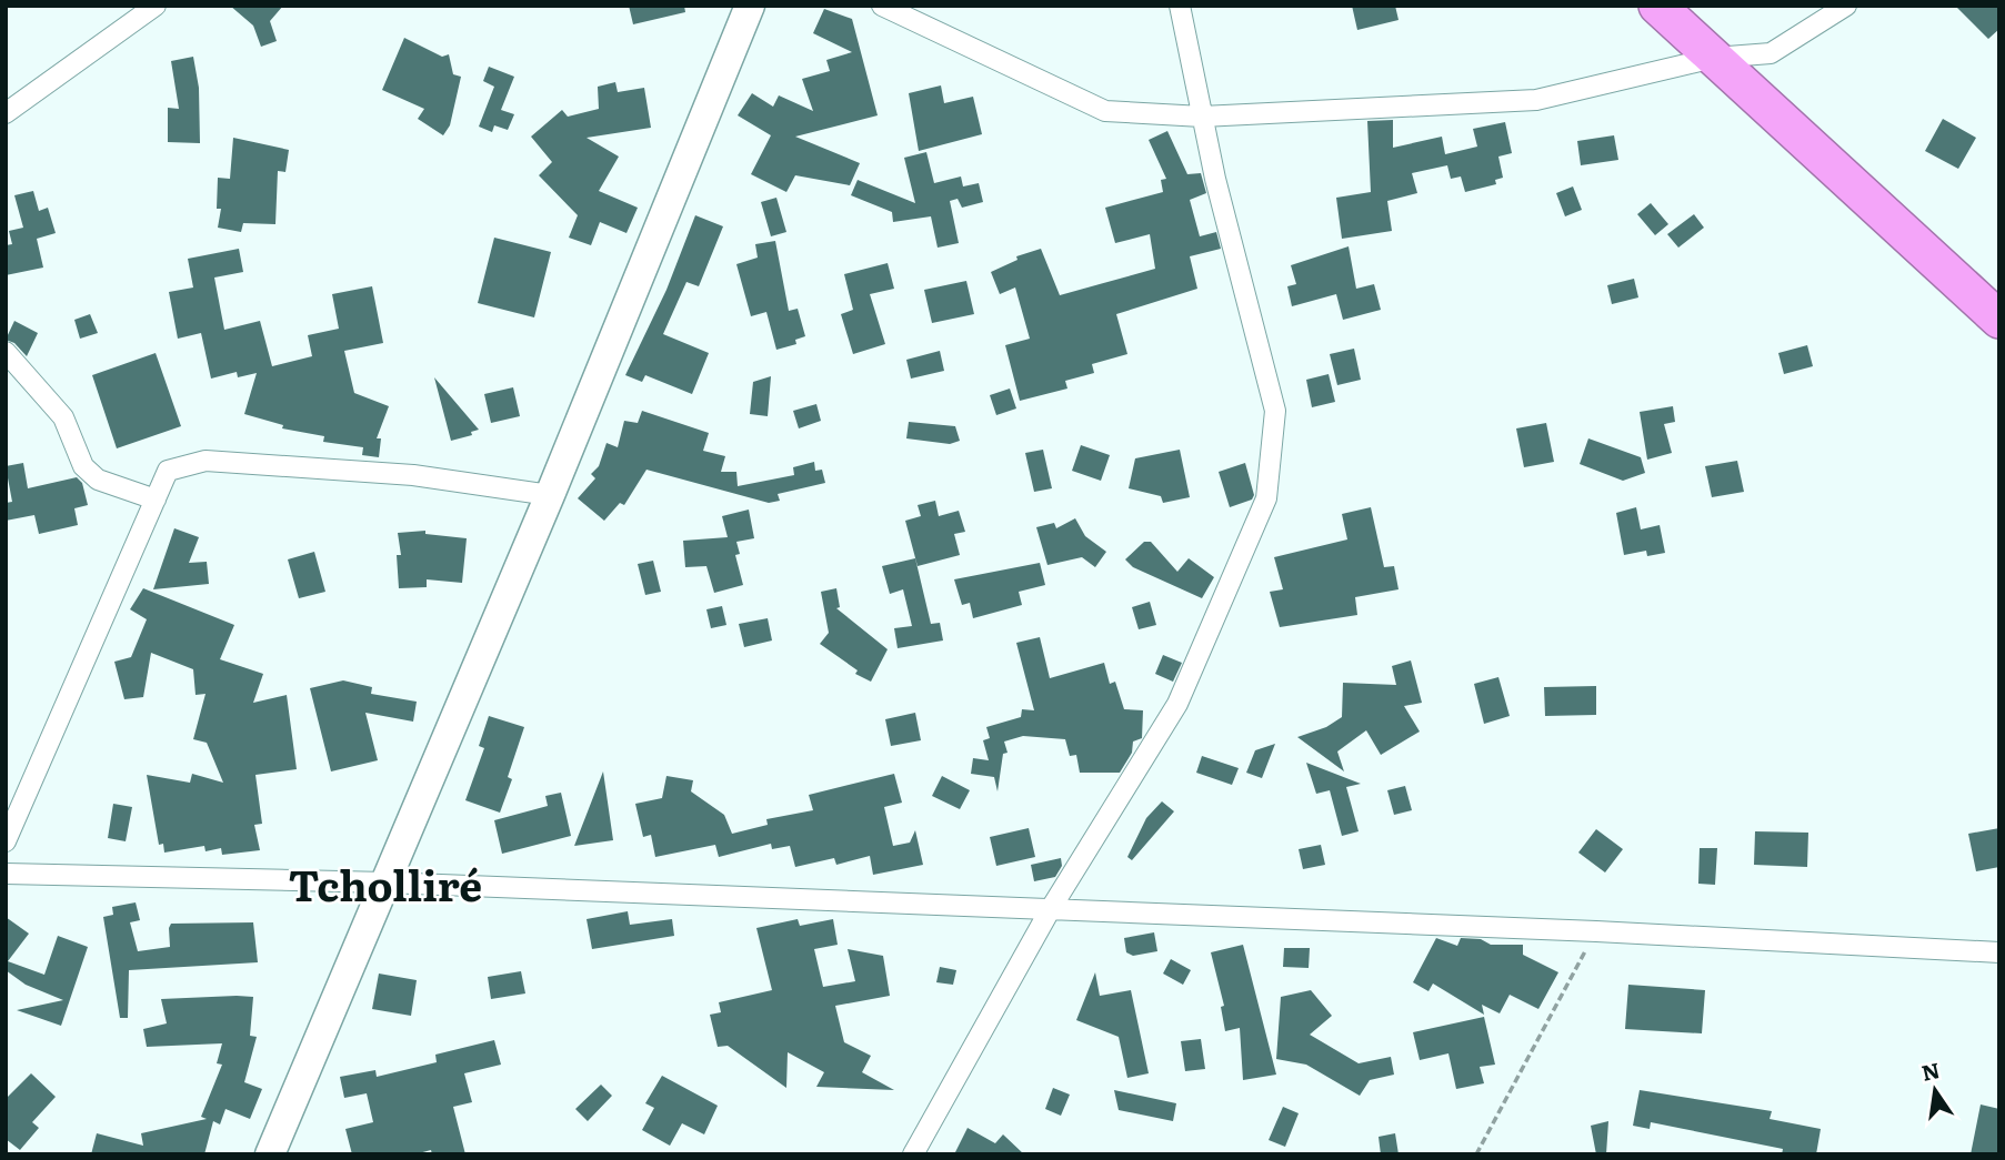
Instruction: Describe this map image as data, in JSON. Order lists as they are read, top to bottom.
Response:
{
  "districts": ["Tcholliré"],
  "north": "top"
}
